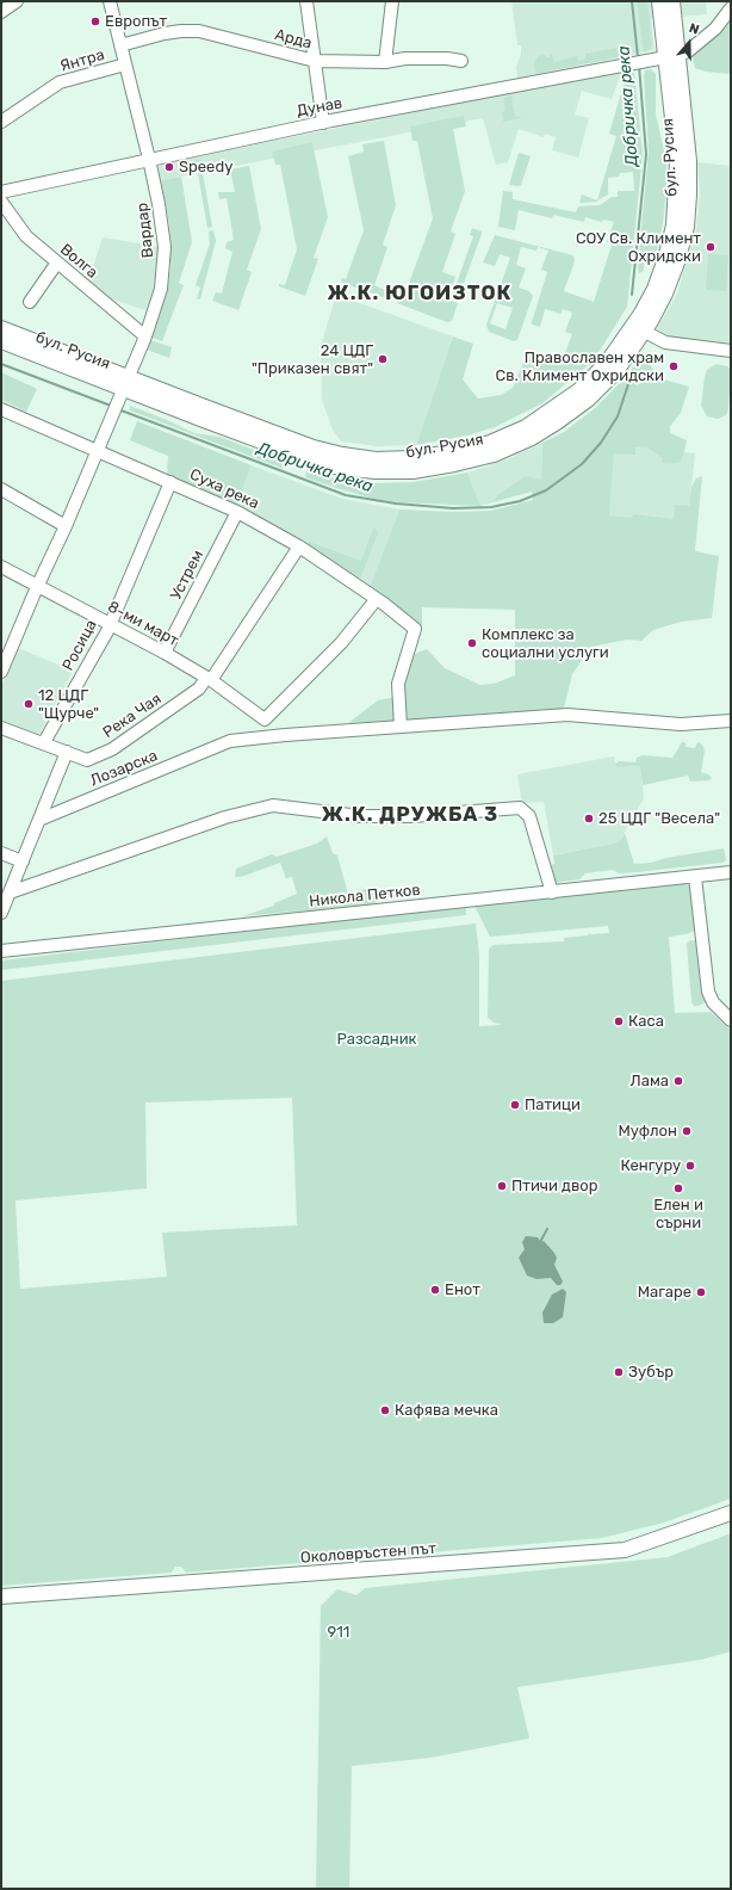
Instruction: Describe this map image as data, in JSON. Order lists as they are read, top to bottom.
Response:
{
  "streets": {
    "main road": ["бул. Русия", "Околовръстен път"],
    "street": [
      "Арда",
      "Янтра",
      "Дунав",
      "Вардар",
      "Волга",
      "Суха река",
      "Устрем",
      "8-ми март",
      "Росица",
      "Река Чая",
      "Лозарска",
      "Никола Петков"
    ]
  },
  "crossings": [
    ["Арда", "Вардар"],
    ["Янтра", "Вардар"],
    ["Дунав", "бул. Русия"],
    ["Дунав", "Вардар"],
    ["бул. Русия", "Вардар"],
    ["Вардар", "Волга"],
    ["Вардар", "Суха река"],
    ["Суха река", "Устрем"],
    ["Суха река", "8-ми март"],
    ["Суха река", "Росица"],
    ["Суха река", "Река Чая"],
    ["Суха река", "Лозарска"],
    ["Устрем", "8-ми март"],
    ["8-ми март", "Росица"],
    ["8-ми март", "Река Чая"],
    ["Росица", "Река Чая"]
  ],
  "districts": ["Ж.К. ЮГОИЗТОК", "Ж.К. ДРУЖБА 3"],
  "water": ["Добричка река"],
  "parks": ["Разсадник", "911"],
  "places": [
    "Европът",
    "Speedy",
    "СОУ Св. Климент Охридски",
    "24 ЦДГ \"Приказен свят\"",
    "Православен храм Св. Климент Охридски",
    "Комплекс за социални услуги",
    "12 ЦДГ \"Щурче\"",
    "25 ЦДГ \"Весела\"",
    "Каса",
    "Лама",
    "Патици",
    "Муфлон",
    "Кенгуру",
    "Птичи двор",
    "Елен и сърни",
    "Енот",
    "Магаре",
    "Зубър",
    "Кафява мечка"
  ],
  "north": "top"
}
